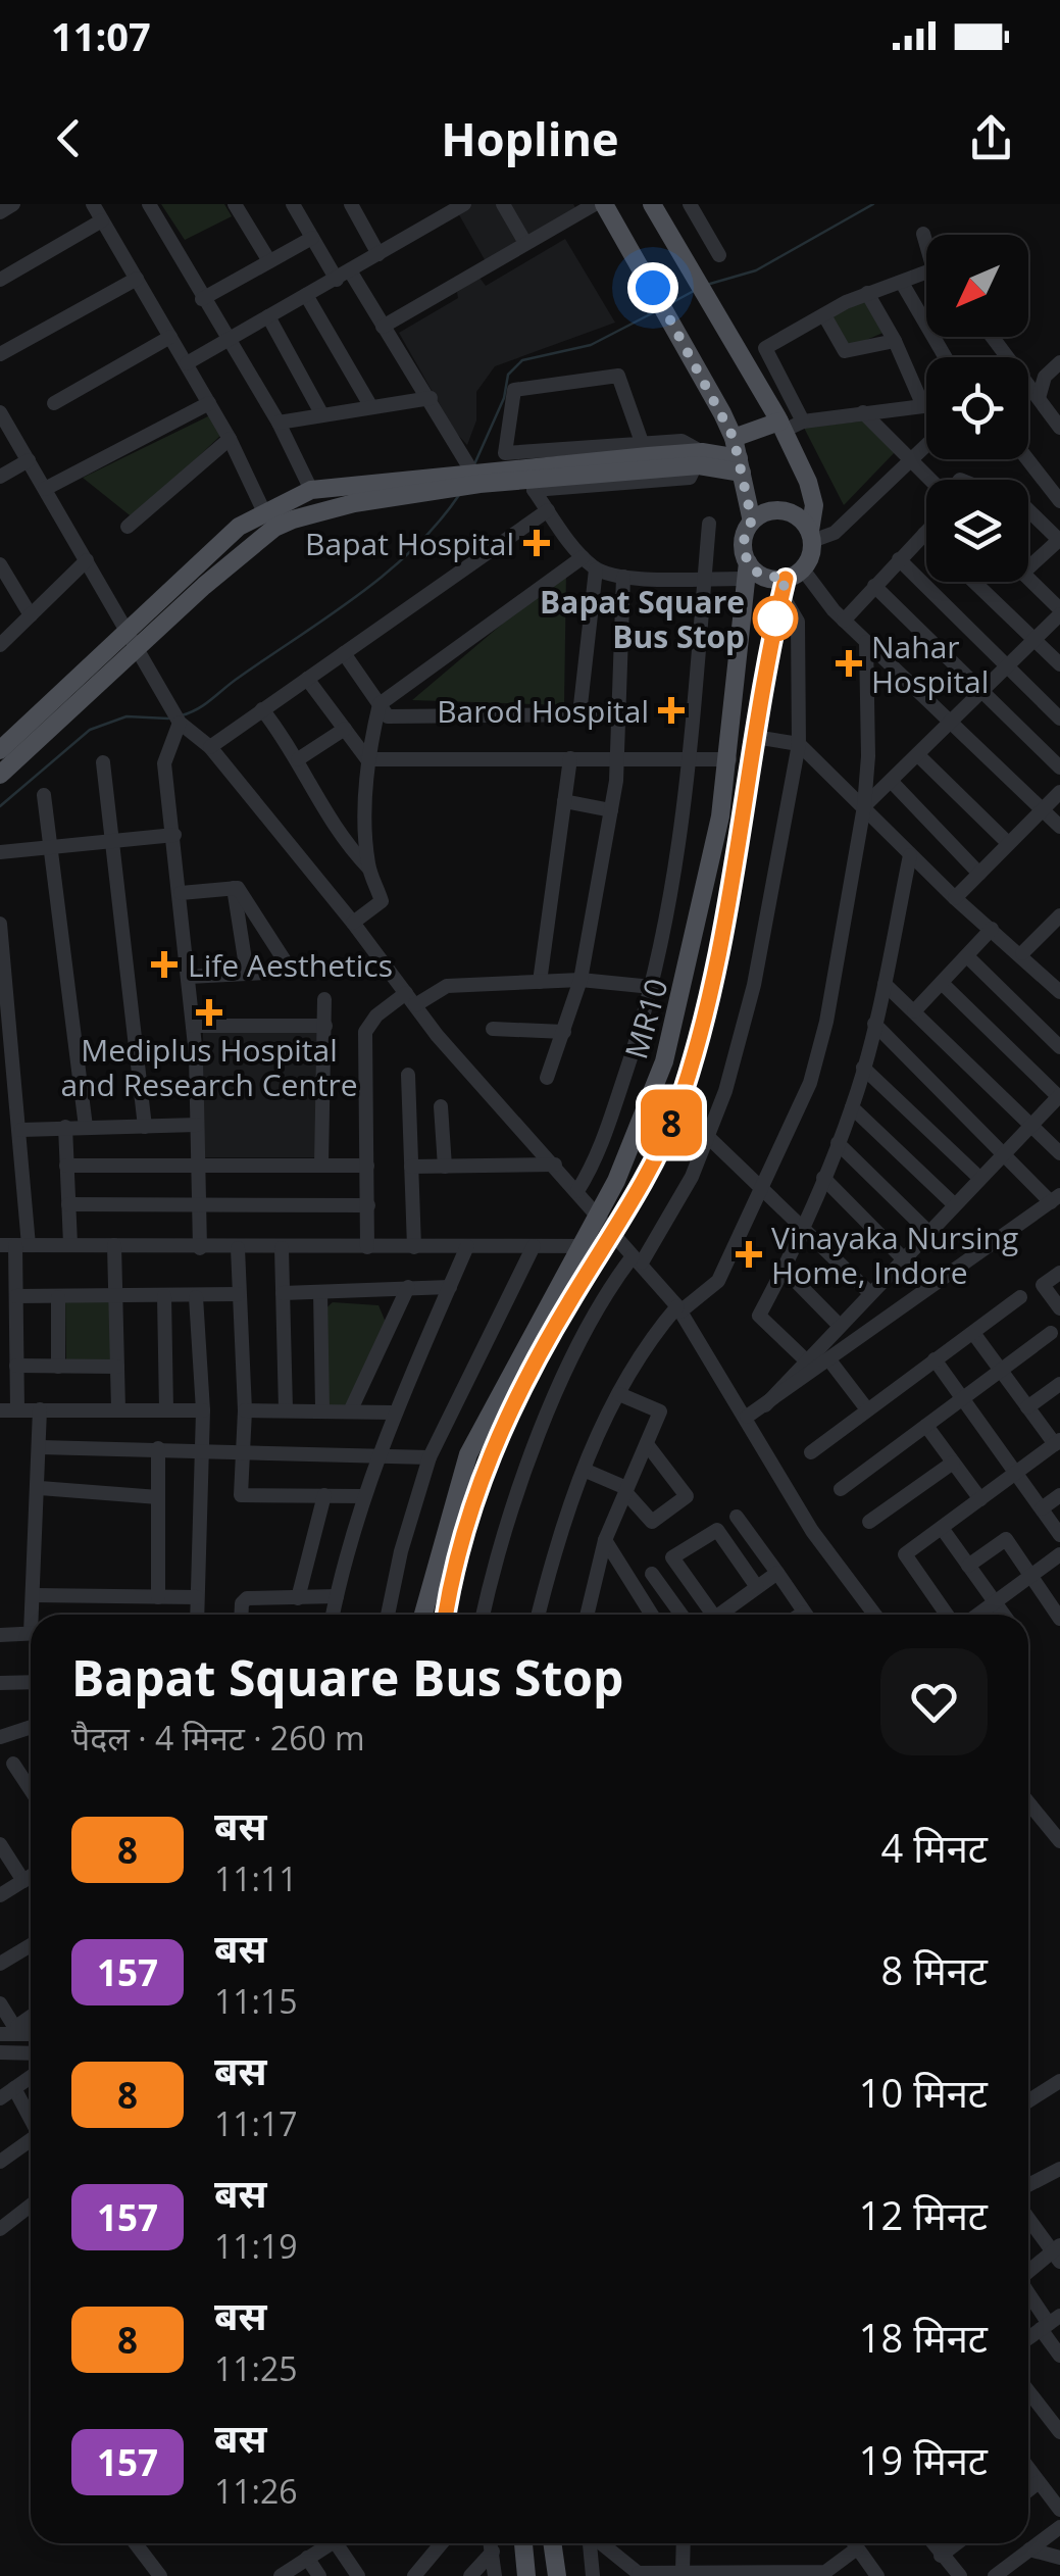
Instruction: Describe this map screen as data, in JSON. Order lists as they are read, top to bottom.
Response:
{
  "streets": {
    "main road": ["MR10"]
  },
  "places": {
    "health": [
      "Bapat Hospital",
      "Nahar Hospital",
      "Barod Hospital",
      "Life Aesthetics",
      "Mediplus Hospital and Research Centre",
      "Vinayaka Nursing Home, Indore"
    ],
    "other": ["Bapat Square Bus Stop"]
  },
  "lines": ["bus line 8"],
  "north": "bottom left",
  "page": {
    "status": "11:07",
    "header": "Hopline",
    "on_map": "8",
    "heading": ["Bapat Square Bus Stop", "पैदल · 4 मिनट · 260 m"],
    "list": [
      {
        "mark": "8",
        "name": "बस",
        "note": "11:11",
        "value": "4 मिनट"
      },
      {
        "mark": "157",
        "name": "बस",
        "note": "11:15",
        "value": "8 मिनट"
      },
      {
        "mark": "8",
        "name": "बस",
        "note": "11:17",
        "value": "10 मिनट"
      },
      {
        "mark": "157",
        "name": "बस",
        "note": "11:19",
        "value": "12 मिनट"
      },
      {
        "mark": "8",
        "name": "बस",
        "note": "11:25",
        "value": "18 मिनट"
      },
      {
        "mark": "157",
        "name": "बस",
        "note": "11:26",
        "value": "19 मिनट"
      }
    ]
  }
}
